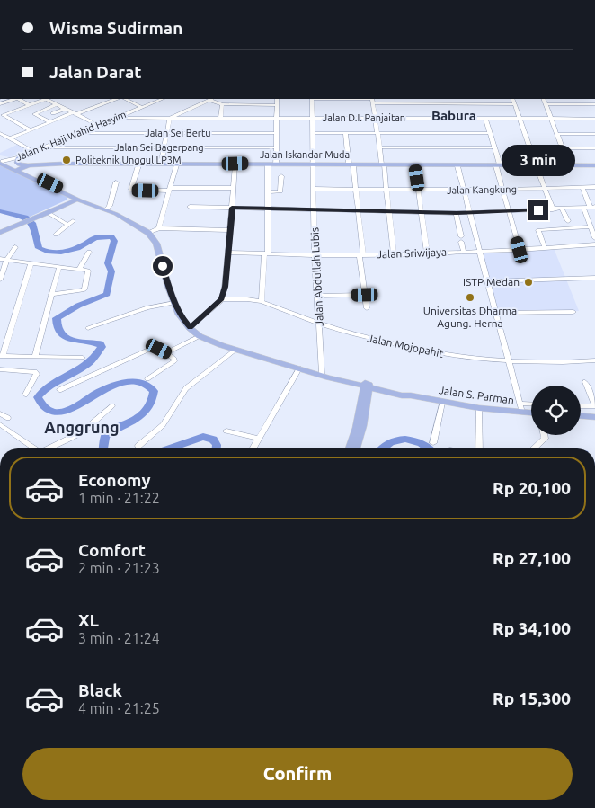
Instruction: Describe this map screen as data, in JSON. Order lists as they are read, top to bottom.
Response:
{
  "streets": {
    "main road": ["Jalan Iskandar Muda", "Jalan S. Parman"],
    "street": [
      "Jalan D.I. Panjaitan",
      "Jalan Sei Bertu",
      "Jalan K. Haji Wahid Hasyim",
      "Jalan Sei Bagerpang",
      "Jalan Kangkung",
      "Jalan Sriwijaya",
      "Jalan Abdullah Lubis",
      "Jalan Mojopahit"
    ]
  },
  "crossings": [
    ["Jalan D.I. Panjaitan", "Jalan K. Haji Wahid Hasyim"],
    ["Jalan D.I. Panjaitan", "Jalan Abdullah Lubis"],
    ["Jalan Sei Bertu", "Jalan K. Haji Wahid Hasyim"],
    ["Jalan K. Haji Wahid Hasyim", "Jalan Sei Bagerpang"],
    ["Jalan Iskandar Muda", "Jalan Abdullah Lubis"],
    ["Jalan Kangkung", "Jalan Abdullah Lubis"],
    ["Jalan Sriwijaya", "Jalan Abdullah Lubis"],
    ["Jalan Abdullah Lubis", "Jalan Mojopahit"]
  ],
  "districts": ["Babura", "Anggrung"],
  "places": ["Politeknik Unggul LP3M", "ISTP Medan", "Universitas Dharma Agung. Herna"],
  "page": {
    "banner": ["Wisma Sudirman", "Jalan Darat"],
    "bubble": "3 min",
    "list": [
      {
        "name": "Economy",
        "note": "1 min · 21:22",
        "value": "Rp 20,100"
      },
      {
        "name": "Comfort",
        "note": "2 min · 21:23",
        "value": "Rp 27,100"
      },
      {
        "name": "XL",
        "note": "3 min · 21:24",
        "value": "Rp 34,100"
      },
      {
        "name": "Black",
        "note": "4 min · 21:25",
        "value": "Rp 15,300"
      }
    ],
    "buttons": "Confirm"
  }
}
